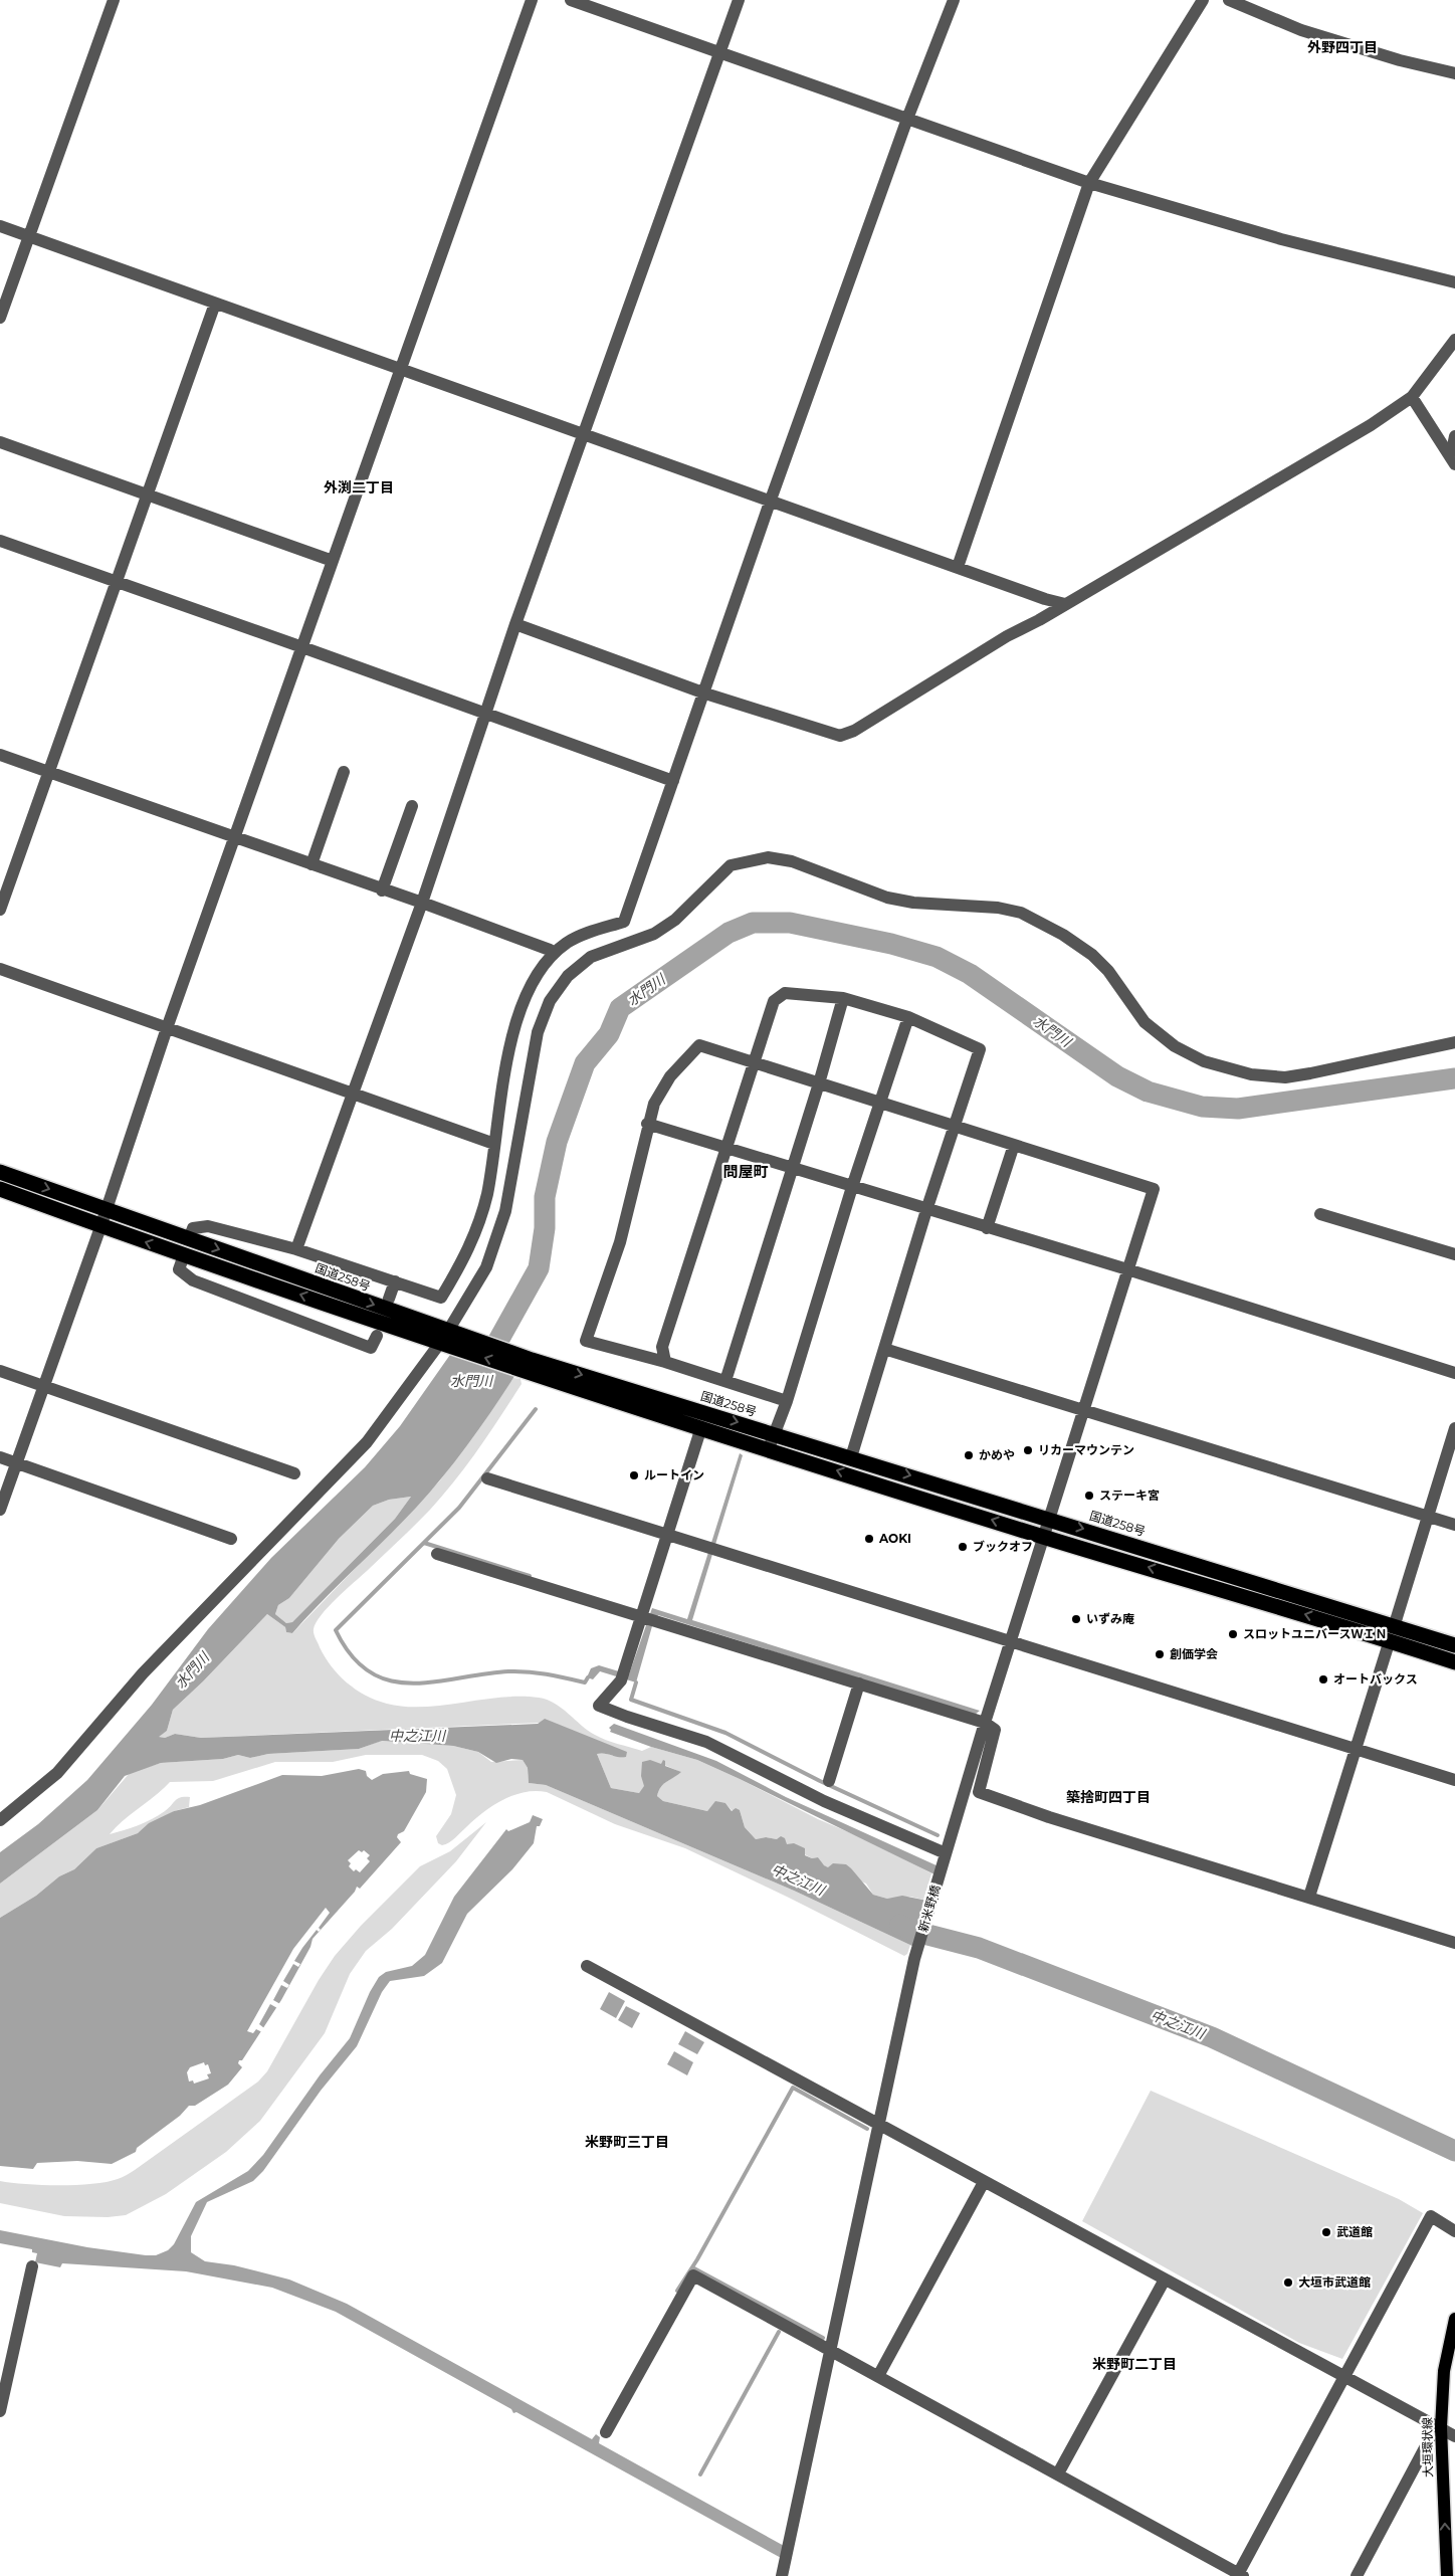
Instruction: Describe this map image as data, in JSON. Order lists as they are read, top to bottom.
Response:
{
  "streets": {
    "highway": ["国道258号"],
    "main road": ["大垣環状線"],
    "street": ["新米野橋"]
  },
  "crossings": [
    ["国道258号", "新米野橋"]
  ],
  "one_way": ["大垣環状線"],
  "districts": [
    "外野四丁目",
    "外渕二丁目",
    "問屋町",
    "築捨町四丁目",
    "米野町三丁目",
    "米野町二丁目"
  ],
  "water": ["水門川", "中之江川"],
  "places": [
    "リカーマウンテン",
    "かめや",
    "ルートイン",
    "ステーキ宮",
    "AOKI",
    "ブックオフ",
    "いずみ庵",
    "スロットユニバースＷＩＮ",
    "創価学会",
    "オートバックス",
    "武道館",
    "大垣市武道館"
  ]
}
